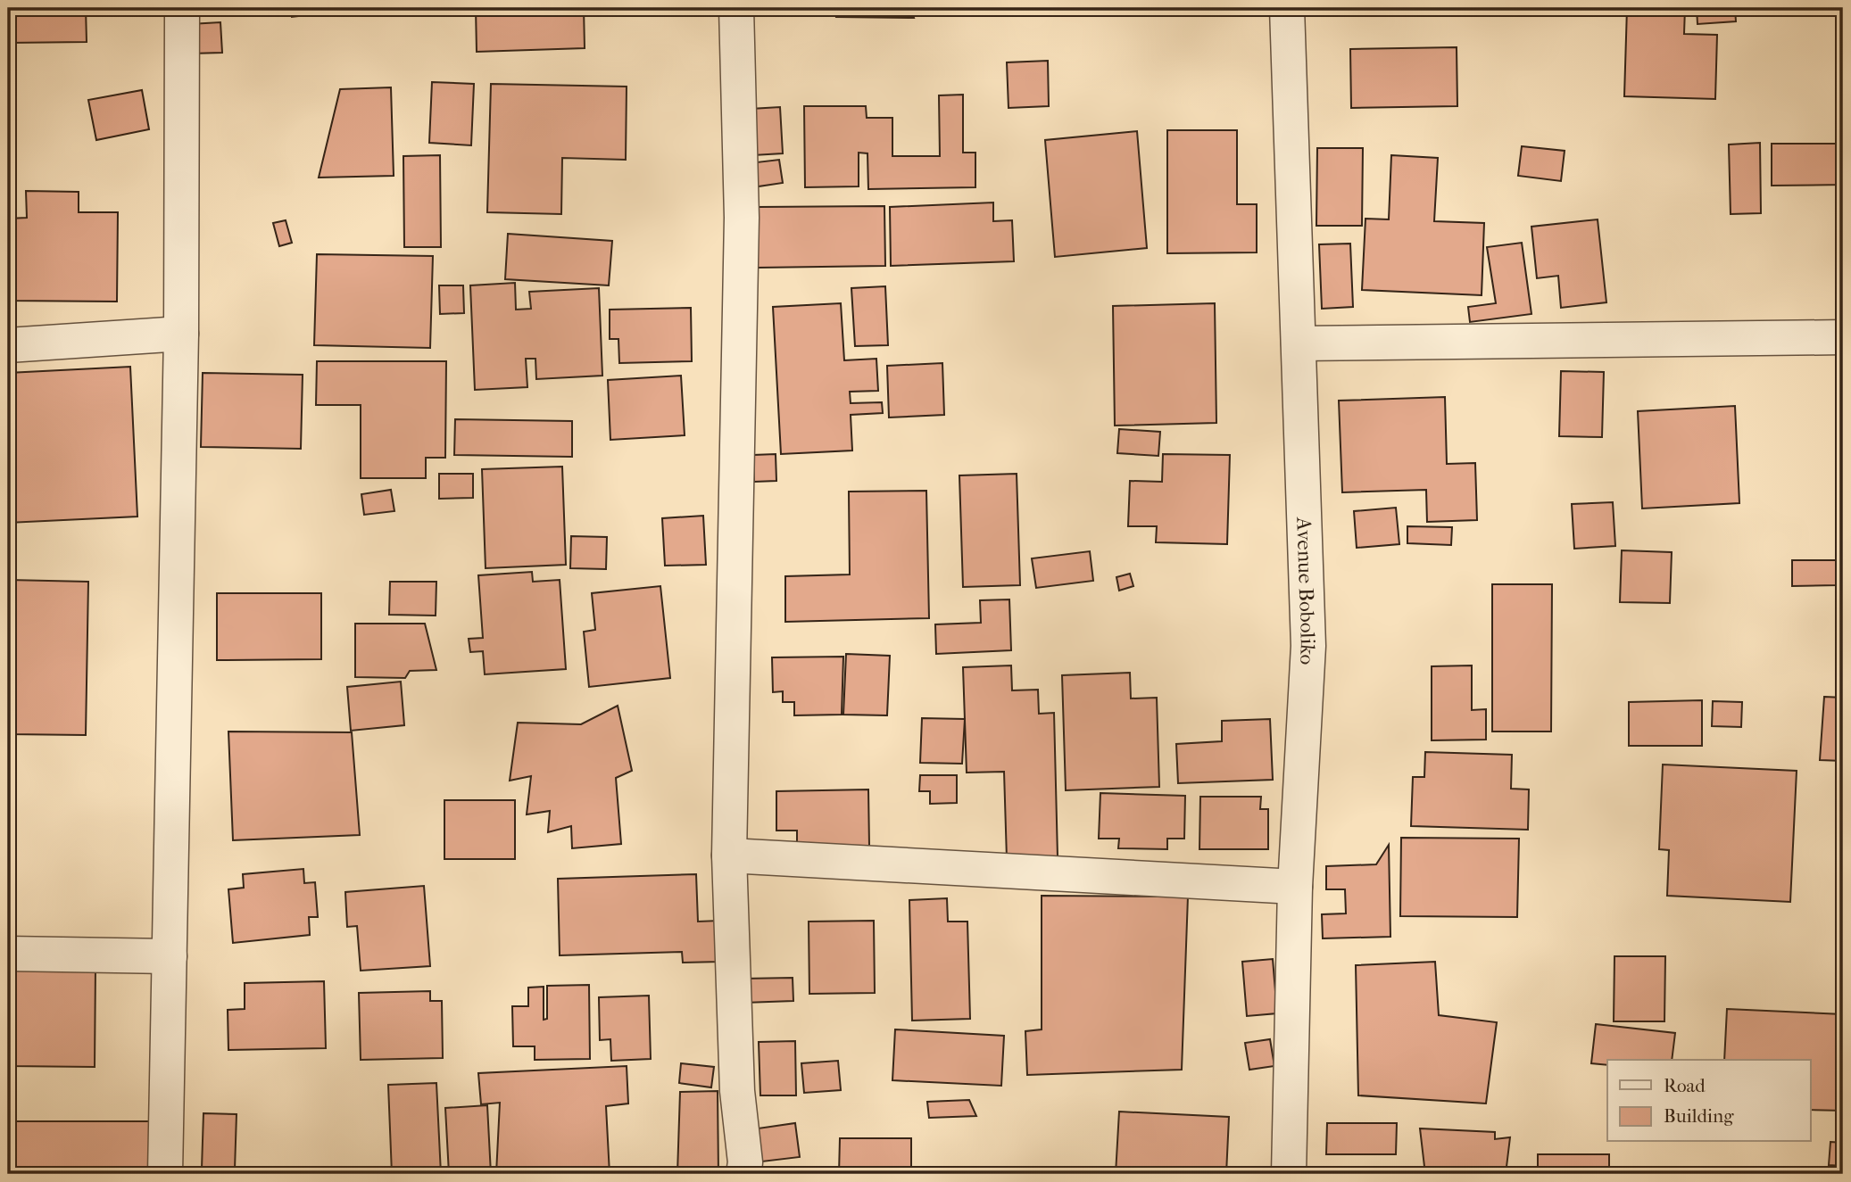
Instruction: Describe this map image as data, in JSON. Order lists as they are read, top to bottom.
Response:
{
  "streets": {
    "street": ["Avenue Boboliko"]
  },
  "legend": ["Road", "Building"]
}
